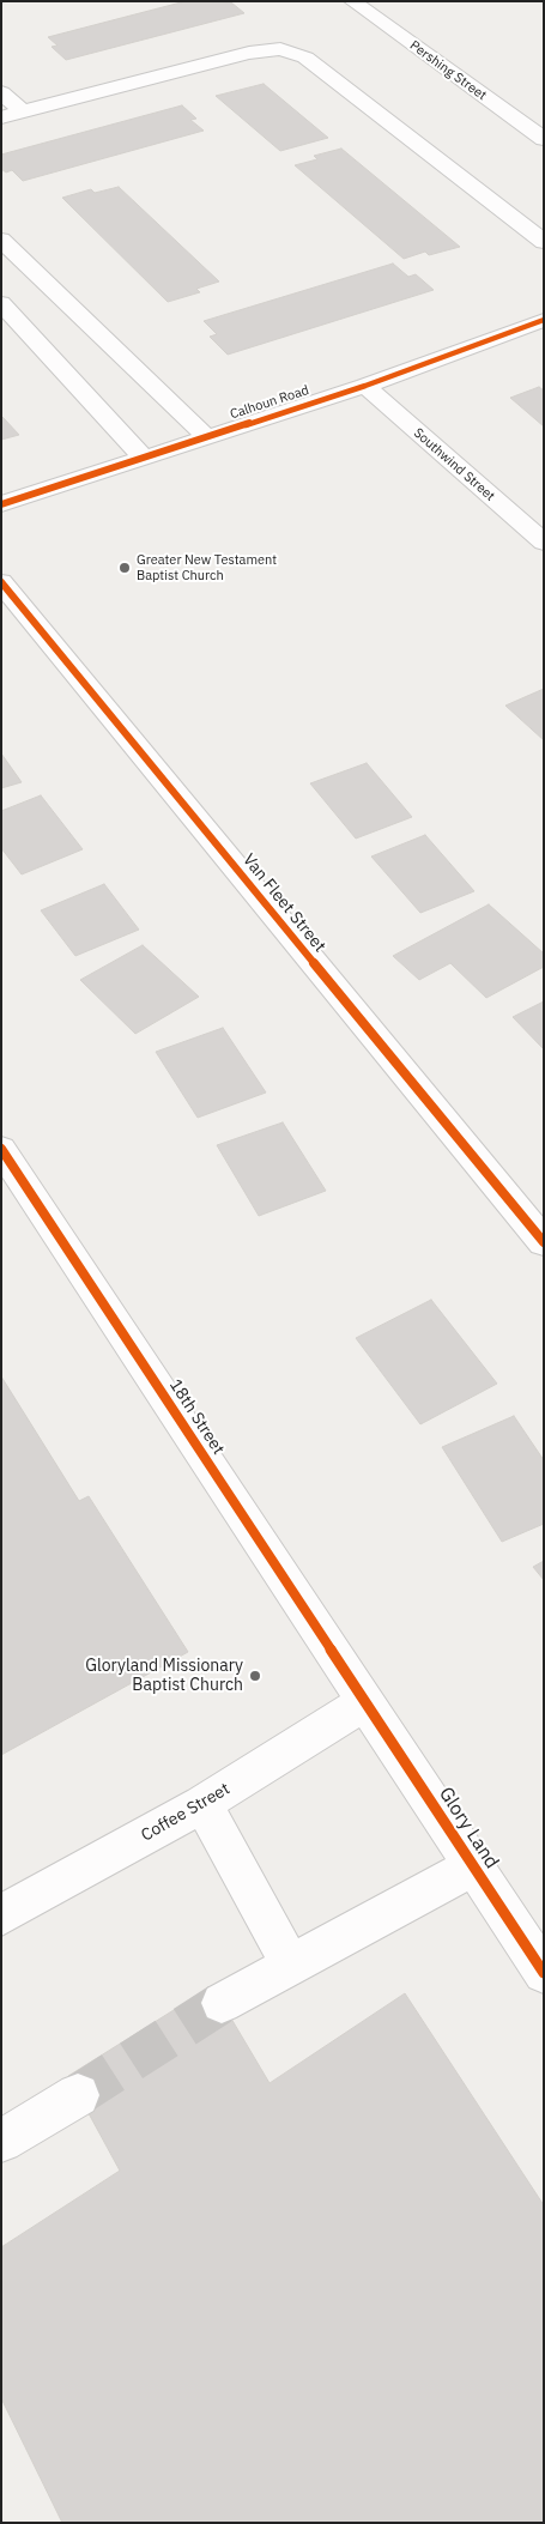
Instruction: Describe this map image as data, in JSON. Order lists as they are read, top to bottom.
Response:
{
  "streets": {
    "street": [
      "Pershing Street",
      "Calhoun Road",
      "Southwind Street",
      "Van Fleet Street",
      "18th Street",
      "Coffee Street",
      "Glory Land"
    ]
  },
  "crossings": [
    ["Calhoun Road", "Southwind Street"],
    ["18th Street", "Coffee Street"],
    ["18th Street", "Glory Land"],
    ["Coffee Street", "Glory Land"]
  ],
  "places": ["Greater New Testament Baptist Church", "Gloryland Missionary Baptist Church"]
}
